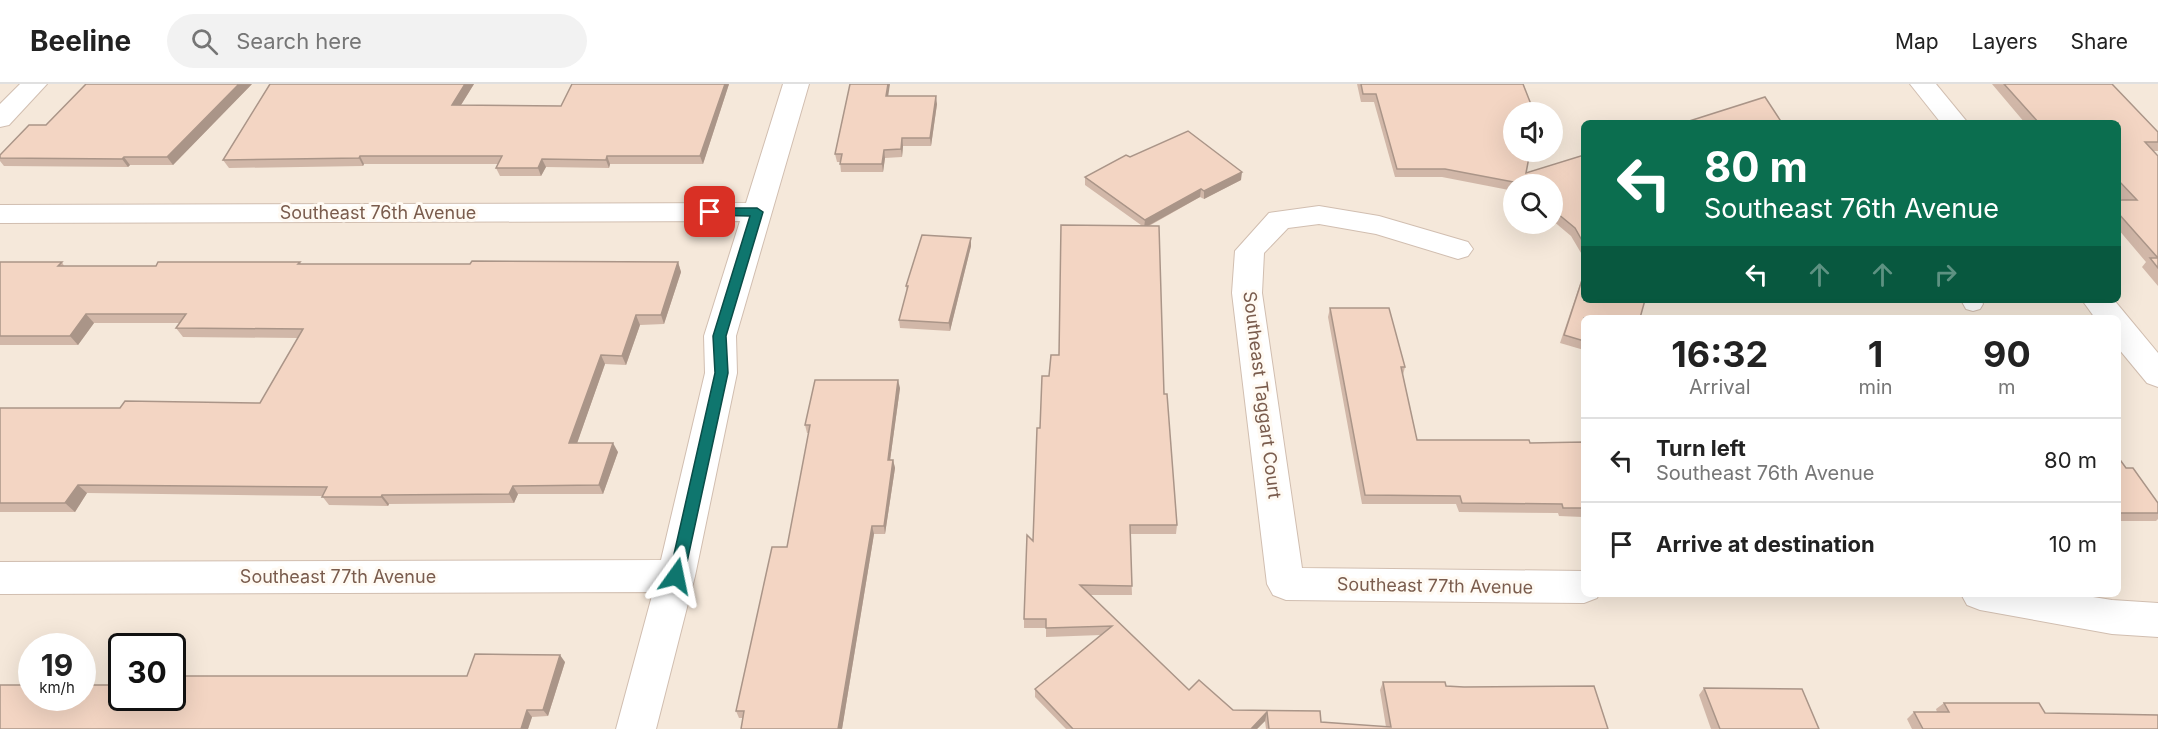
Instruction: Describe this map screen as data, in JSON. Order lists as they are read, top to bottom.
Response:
{
  "streets": {
    "street": ["Southeast 76th Avenue", "Southeast Taggart Court", "Southeast 77th Avenue"]
  },
  "crossings": [
    ["Southeast Taggart Court", "Southeast 77th Avenue"]
  ],
  "page": {
    "header": "Beeline",
    "search": "Search here",
    "nav": ["Map", "Layers", "Share"],
    "turn": ["80 m", "Southeast 76th Avenue"],
    "eta": [
      "16:32",
      "Arrival",
      "1",
      "min",
      "90",
      "m"
    ],
    "list": [
      {
        "name": "Turn left",
        "note": "Southeast 76th Avenue",
        "value": "80 m"
      },
      {
        "name": "Arrive at destination",
        "value": "10 m"
      }
    ],
    "speed": "19 km/h",
    "limit": "30"
  }
}
